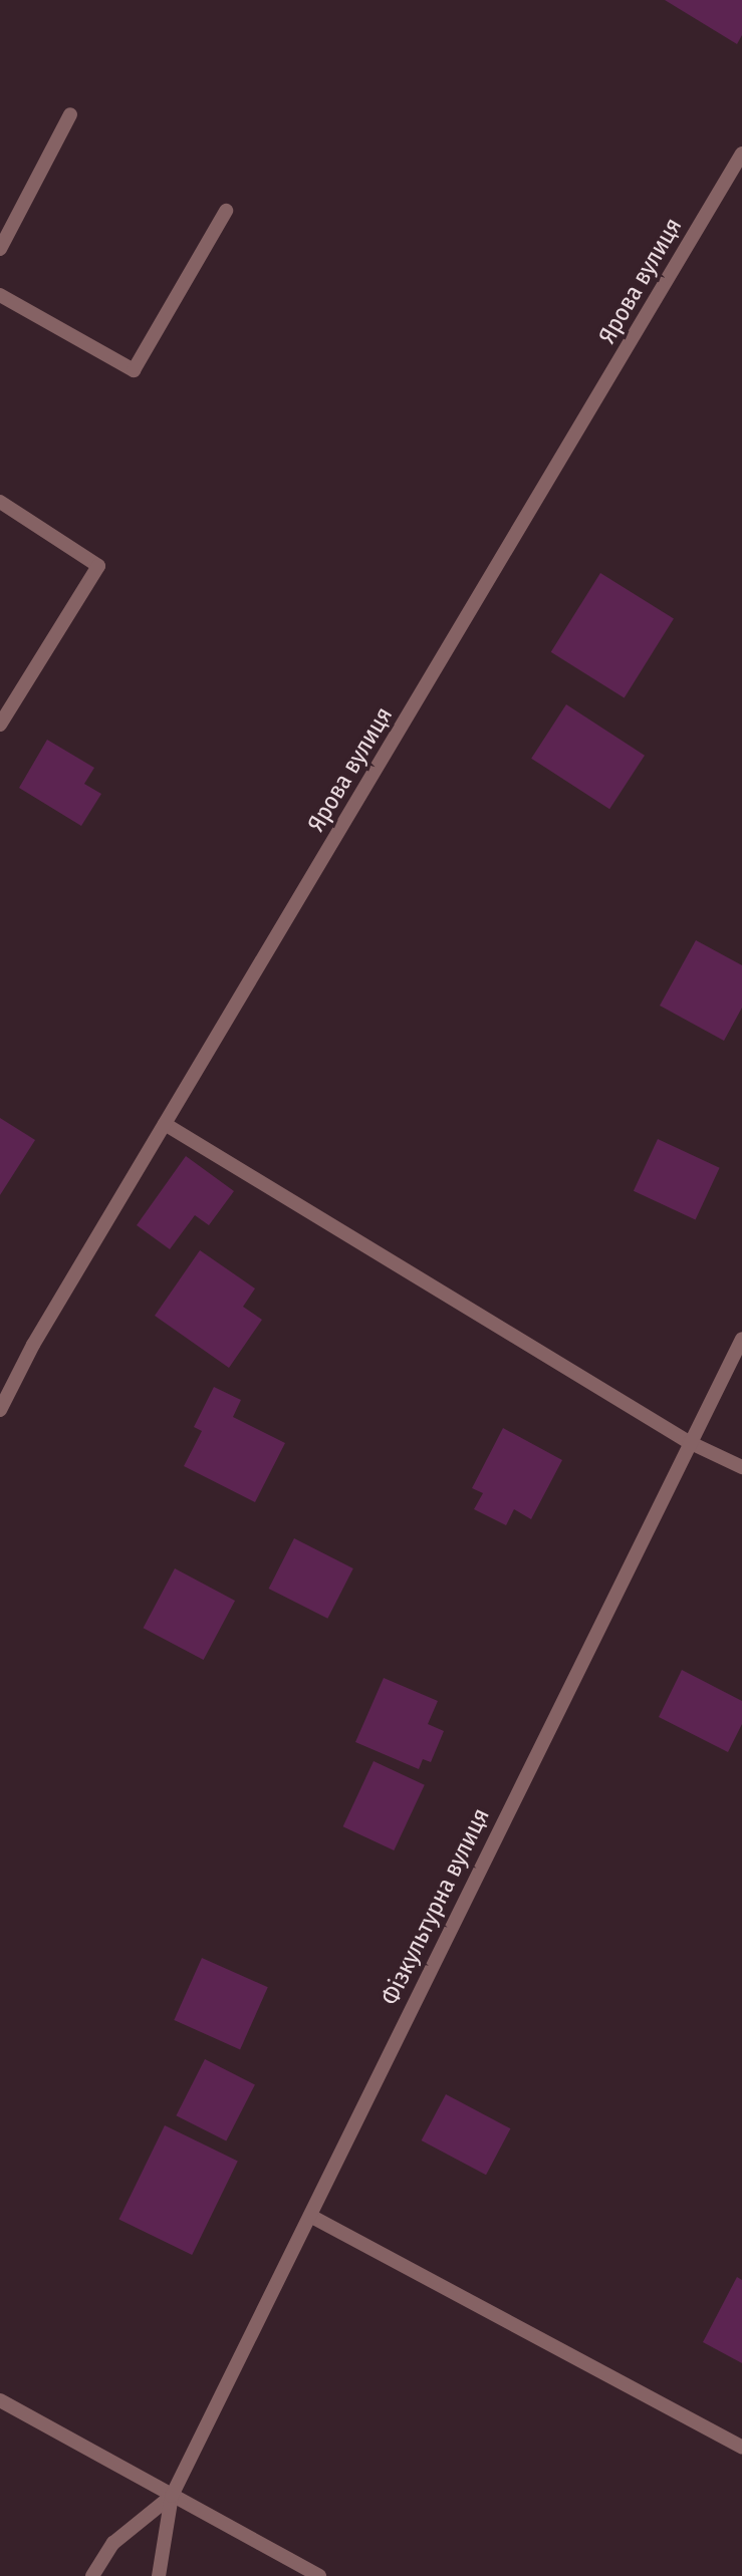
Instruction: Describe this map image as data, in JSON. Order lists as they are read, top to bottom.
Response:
{
  "streets": {
    "street": ["Ярова вулиця", "Фізкультурна вулиця"]
  }
}
